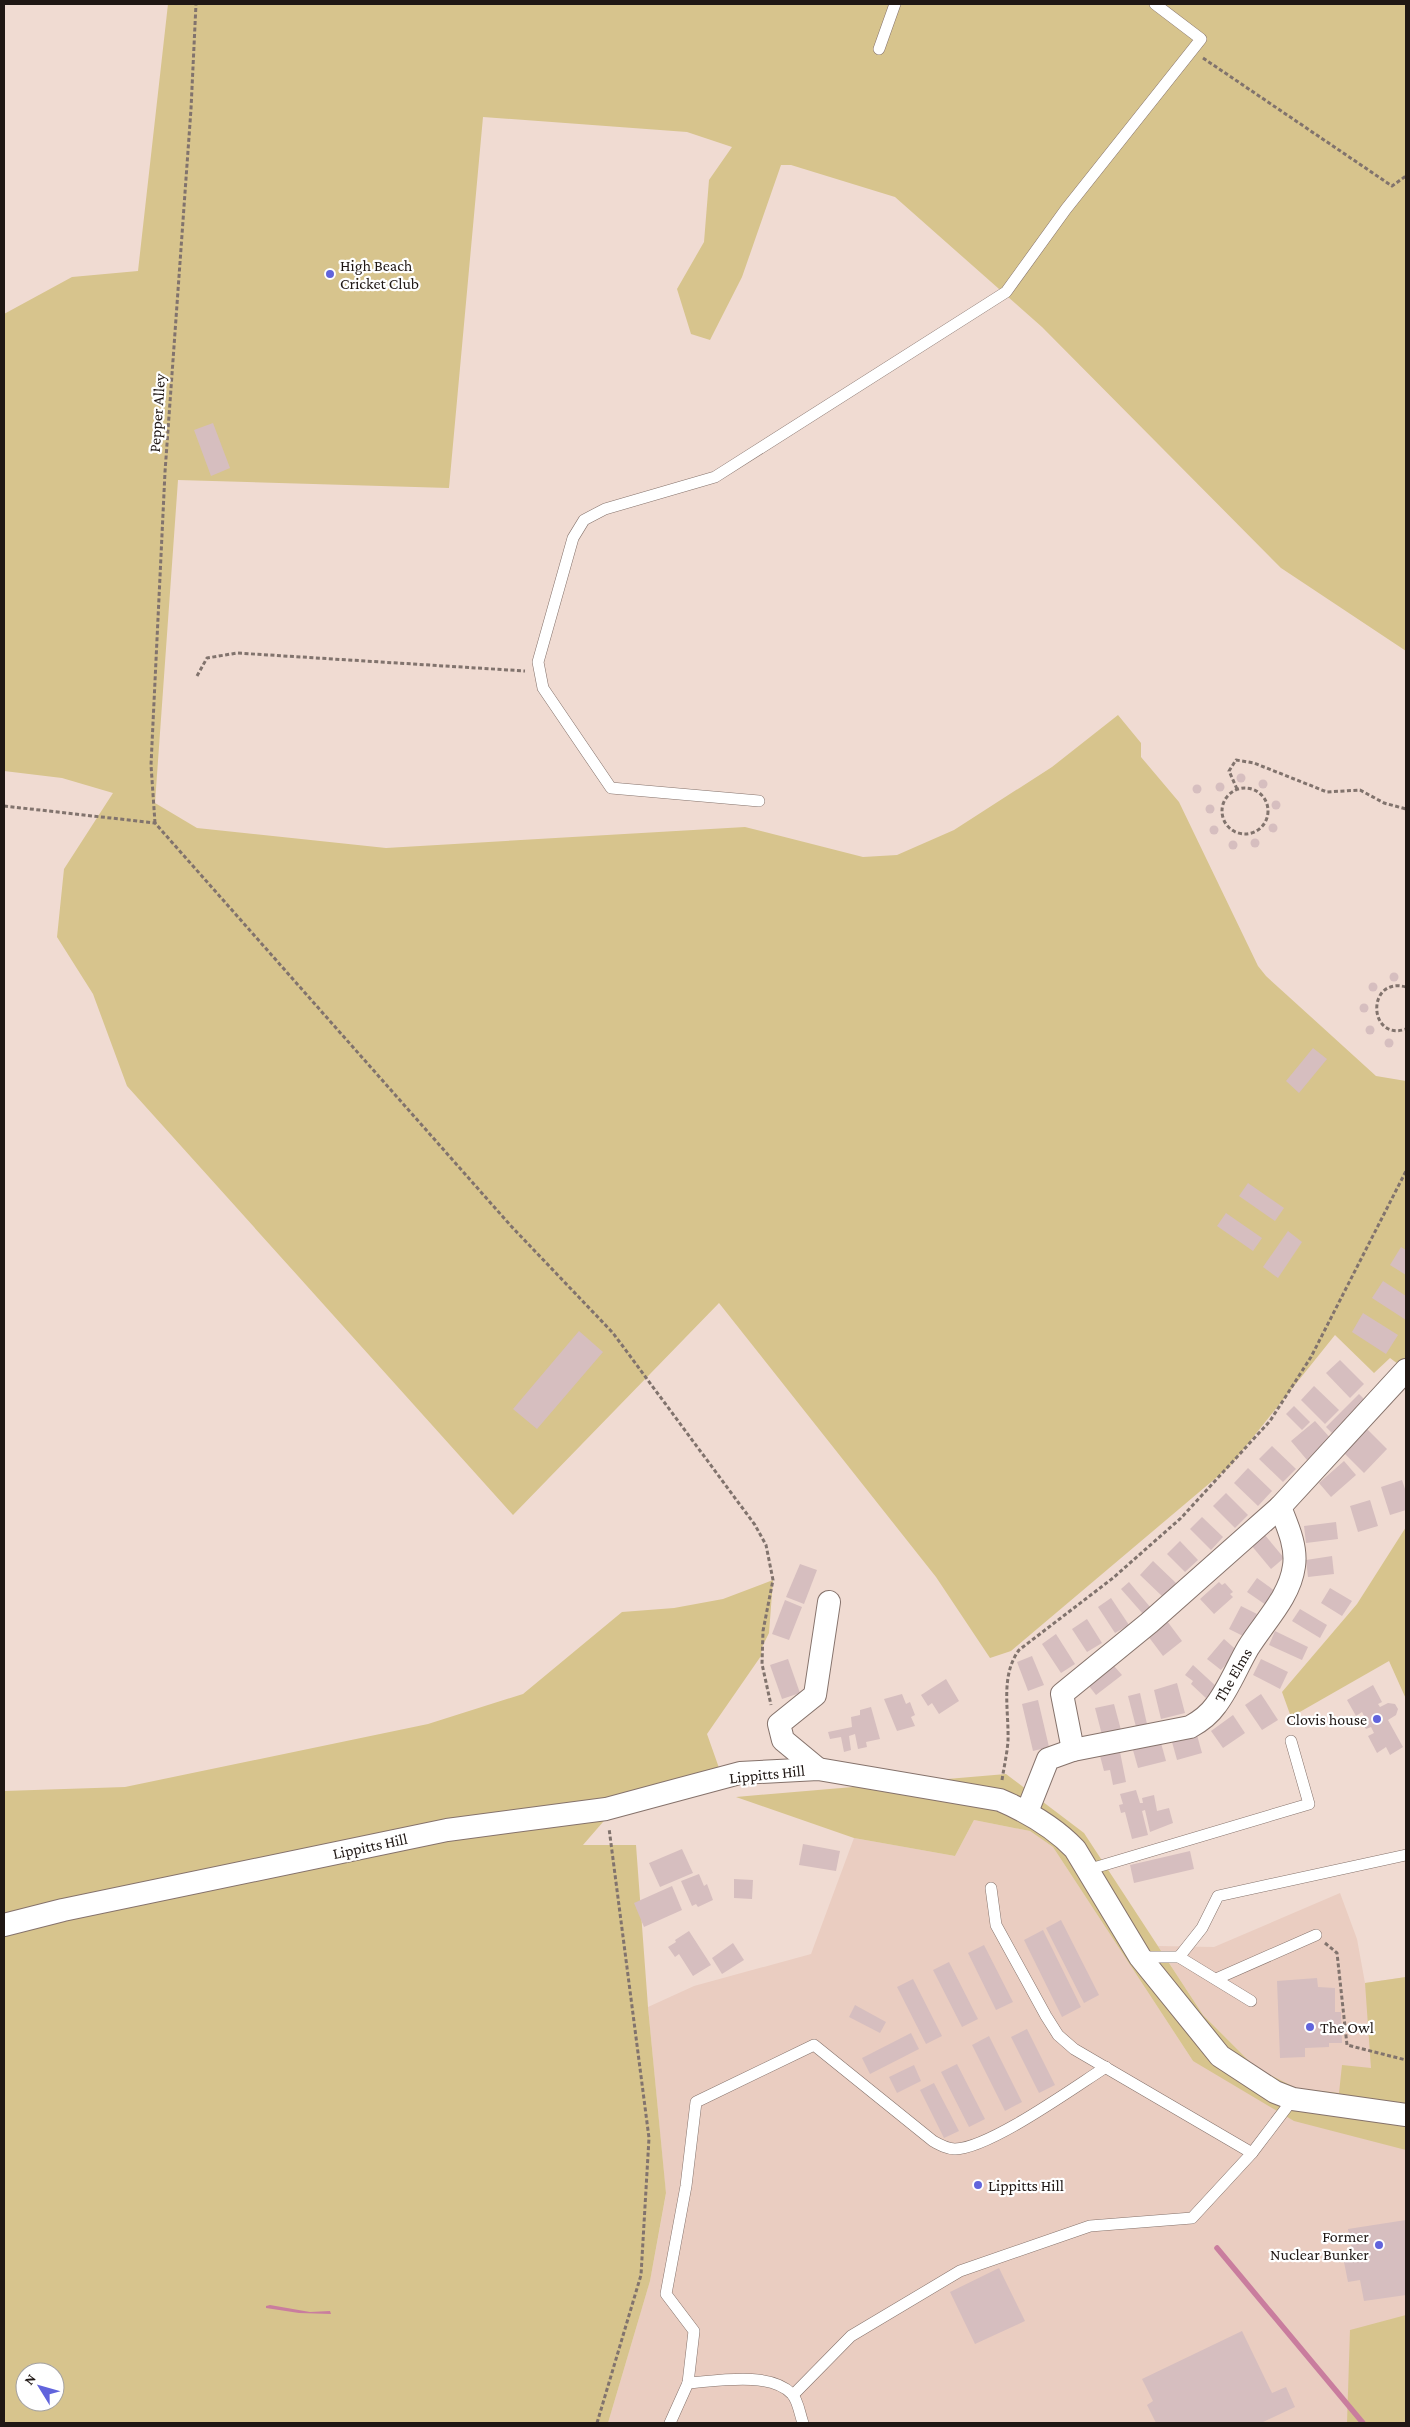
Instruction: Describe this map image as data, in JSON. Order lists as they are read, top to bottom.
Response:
{
  "streets": {
    "street": ["The Elms", "Lippitts Hill"],
    "path": ["Pepper Alley"]
  },
  "crossings": [
    ["The Elms", "Lippitts Hill"]
  ],
  "places": [
    "High Beach Cricket Club",
    "Clovis house",
    "The Owl",
    "Lippitts Hill",
    "Former Nuclear Bunker"
  ],
  "north": "top left"
}
